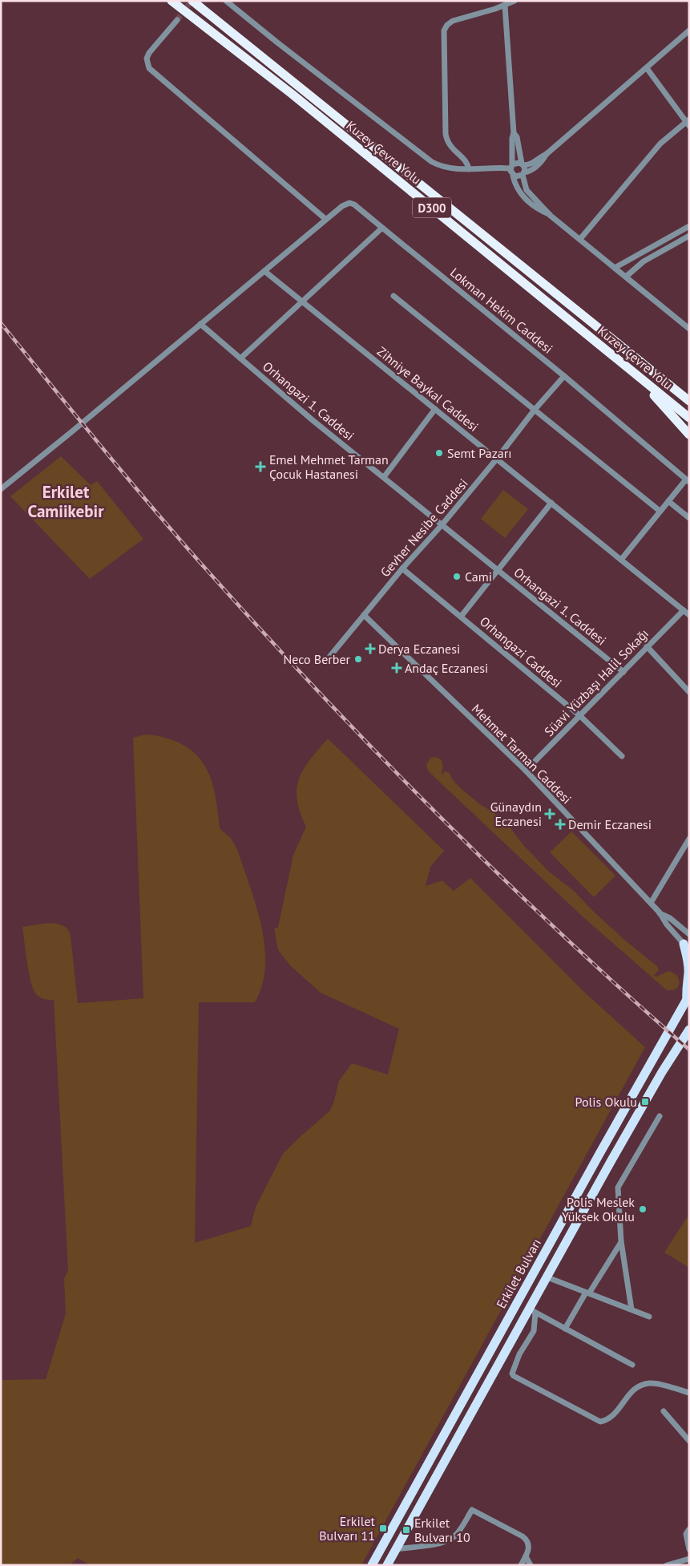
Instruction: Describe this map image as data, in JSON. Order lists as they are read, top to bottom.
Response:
{
  "streets": {
    "highway": ["Kuzey Çevre Yolu", "D300"],
    "main road": ["Erkilet Bulvarı"],
    "street": [
      "Lokman Hekim Caddesi",
      "Zihniye Baykal Caddesi",
      "Orhangazi 1. Caddesi",
      "Gevher Nesibe Caddesi",
      "Orhangazi Caddesi",
      "Süavi Yüzbaşı Halil Sokağı",
      "Mehmet Tarman Caddesi"
    ]
  },
  "crossings": [
    ["Lokman Hekim Caddesi", "Gevher Nesibe Caddesi"],
    ["Zihniye Baykal Caddesi", "Gevher Nesibe Caddesi"],
    ["Zihniye Baykal Caddesi", "Süavi Yüzbaşı Halil Sokağı"],
    ["Orhangazi 1. Caddesi", "Gevher Nesibe Caddesi"],
    ["Orhangazi 1. Caddesi", "Süavi Yüzbaşı Halil Sokağı"],
    ["Gevher Nesibe Caddesi", "Orhangazi Caddesi"],
    ["Gevher Nesibe Caddesi", "Mehmet Tarman Caddesi"],
    ["Orhangazi Caddesi", "Süavi Yüzbaşı Halil Sokağı"],
    ["Süavi Yüzbaşı Halil Sokağı", "Mehmet Tarman Caddesi"]
  ],
  "districts": ["Erkilet Camiikebir"],
  "places": {
    "other": [
      "Semt Pazarı",
      "Cami",
      "Neco Berber",
      "Polis Meslek Yüksek Okulu"
    ],
    "health": [
      "Emel Mehmet Tarman Çocuk Hastanesi",
      "Derya Eczanesi",
      "Andaç Eczanesi",
      "Günaydın Eczanesi",
      "Demir Eczanesi"
    ],
    "transit": ["Polis Okulu", "Erkilet Bulvarı 11", "Erkilet Bulvarı 10"]
  }
}
